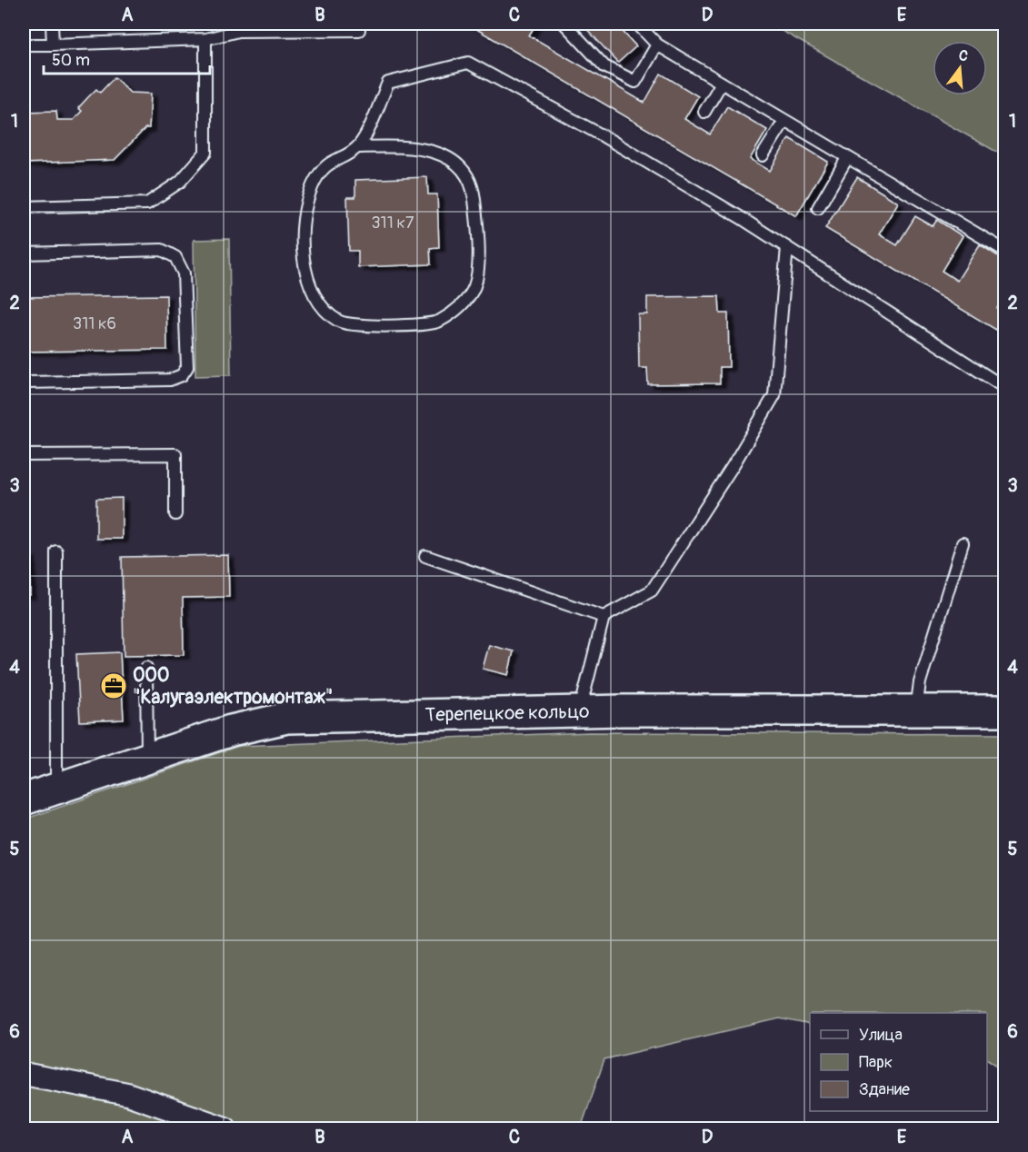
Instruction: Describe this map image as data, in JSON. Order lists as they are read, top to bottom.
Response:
{
  "streets": {
    "street": ["Терепецкое кольцо"]
  },
  "places": {
    "office": ["ООО \"Калугаэлектромонтаж\""]
  },
  "house_numbers": ["311 к7", "311 к6"],
  "legend": ["Улица", "Парк", "Здание"],
  "scale_bar": "50 m",
  "north": "top",
  "grid": {
    "columns": [
      "A",
      "B",
      "C",
      "D",
      "E"
    ],
    "rows": [
      "1",
      "2",
      "3",
      "4",
      "5",
      "6"
    ]
  }
}
